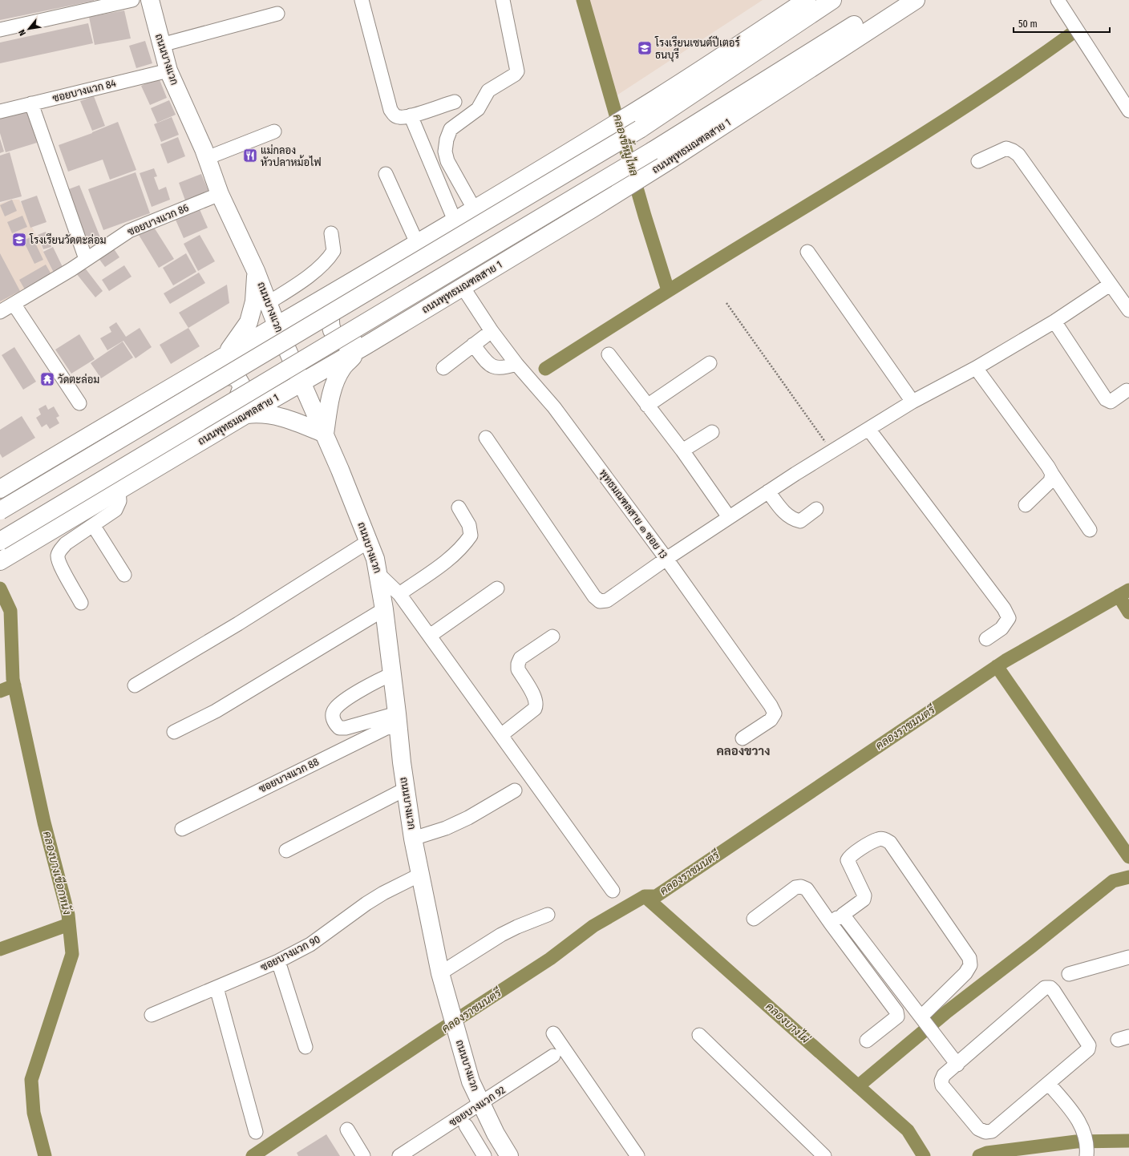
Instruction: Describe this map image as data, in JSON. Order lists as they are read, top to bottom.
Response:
{
  "streets": {
    "main road": ["ถนนบางแวก", "ถนนพุทธมณฑลสาย 1"],
    "street": [
      "ซอยบางแวก 84",
      "ซอยบางแวก 86",
      "พุทธมณฑลสาย ๑ ซอย 13",
      "ซอยบางแวก 88",
      "ซอยบางแวก 90",
      "ซอยบางแวก 92"
    ]
  },
  "crossings": [
    ["ถนนบางแวก", "ซอยบางแวก 84"],
    ["ถนนบางแวก", "ถนนพุทธมณฑลสาย 1"],
    ["ถนนบางแวก", "ซอยบางแวก 86"],
    ["ถนนบางแวก", "ซอยบางแวก 88"],
    ["ถนนบางแวก", "ซอยบางแวก 90"],
    ["ถนนบางแวก", "ซอยบางแวก 92"],
    ["ถนนพุทธมณฑลสาย 1", "พุทธมณฑลสาย ๑ ซอย 13"]
  ],
  "districts": ["คลองขวาง"],
  "water": [
    "คลองขี้หมูไหล",
    "คลองราชมนตรี",
    "คลองบางเชือกหนัง",
    "คลองบางไผ่"
  ],
  "places": {
    "school or university": ["โรงเรียนเซนต์ปีเตอร์ ธนบุรี", "โรงเรียนวัดตะล่อม"],
    "restaurant": ["แม่กลอง หัวปลาหม้อไฟ"],
    "temple": ["วัดตะล่อม"]
  },
  "scale_bar": "50 m",
  "north": "bottom left"
}
